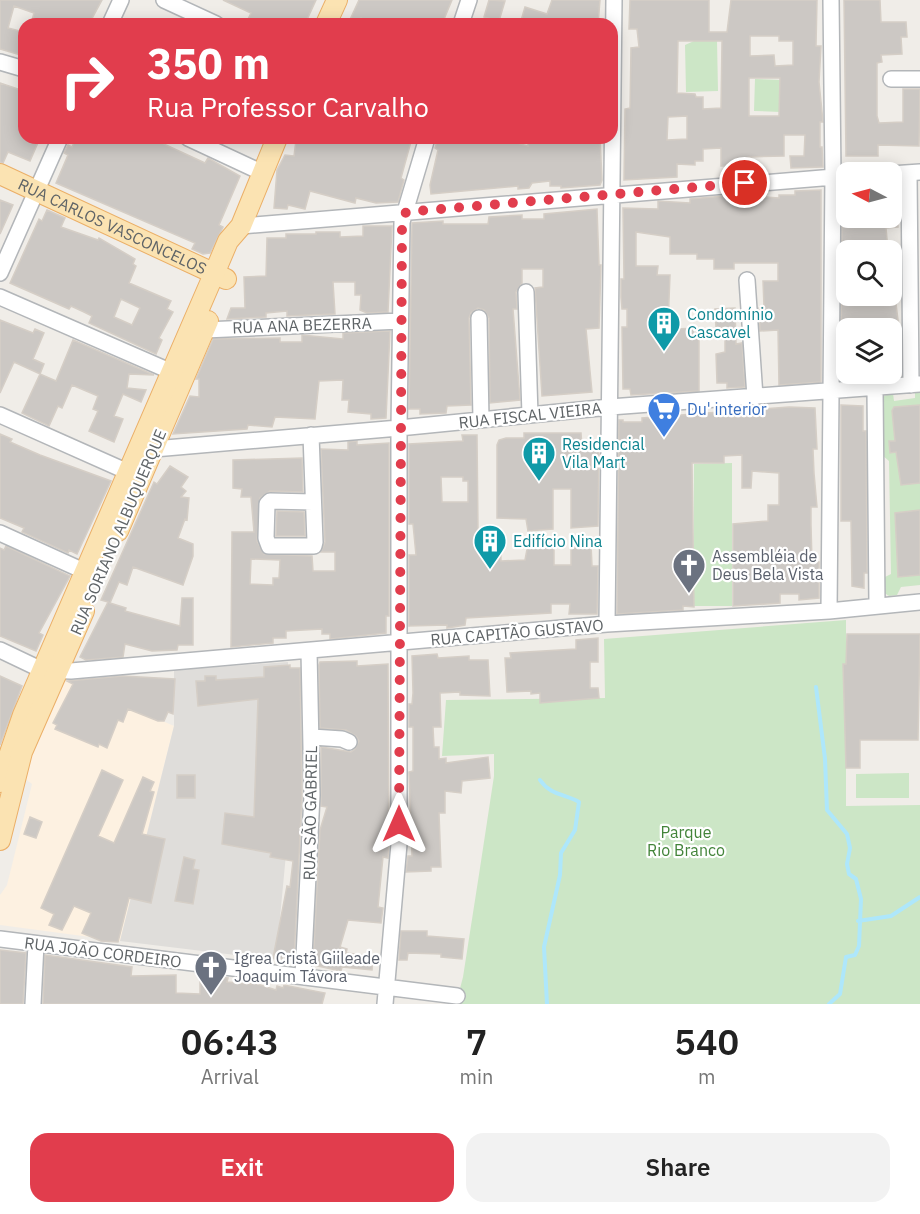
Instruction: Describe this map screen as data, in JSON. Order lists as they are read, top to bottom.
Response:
{
  "streets": {
    "main road": ["RUA CARLOS VASCONCELOS", "RUA SORIANO ALBUQUERQUE"],
    "street": [
      "RUA ANA BEZERRA",
      "RUA FISCAL VIEIRA",
      "RUA CAPITÃO GUSTAVO",
      "RUA SÃO GABRIEL",
      "RUA JOÃO CORDEIRO"
    ]
  },
  "crossings": [
    ["RUA CARLOS VASCONCELOS", "RUA SORIANO ALBUQUERQUE"],
    ["RUA ANA BEZERRA", "RUA SORIANO ALBUQUERQUE"],
    ["RUA FISCAL VIEIRA", "RUA SORIANO ALBUQUERQUE"],
    ["RUA SORIANO ALBUQUERQUE", "RUA CAPITÃO GUSTAVO"],
    ["RUA CAPITÃO GUSTAVO", "RUA SÃO GABRIEL"],
    ["RUA SÃO GABRIEL", "RUA JOÃO CORDEIRO"]
  ],
  "parks": ["Parque Rio Branco"],
  "places": {
    "building": ["Condomínio Cascavel", "Residencial Vila Mart", "Edifício Nina"],
    "supermarket": ["Du' interior"],
    "church": ["Assembléia de Deus Bela Vista", "Igrea Cristã Giileade Joaquim Távora"]
  },
  "north": "left",
  "page": {
    "turn": ["350 m", "Rua Professor Carvalho"],
    "eta": [
      "06:43",
      "Arrival",
      "7",
      "min",
      "540",
      "m"
    ],
    "buttons": ["Exit", "Share"]
  }
}
